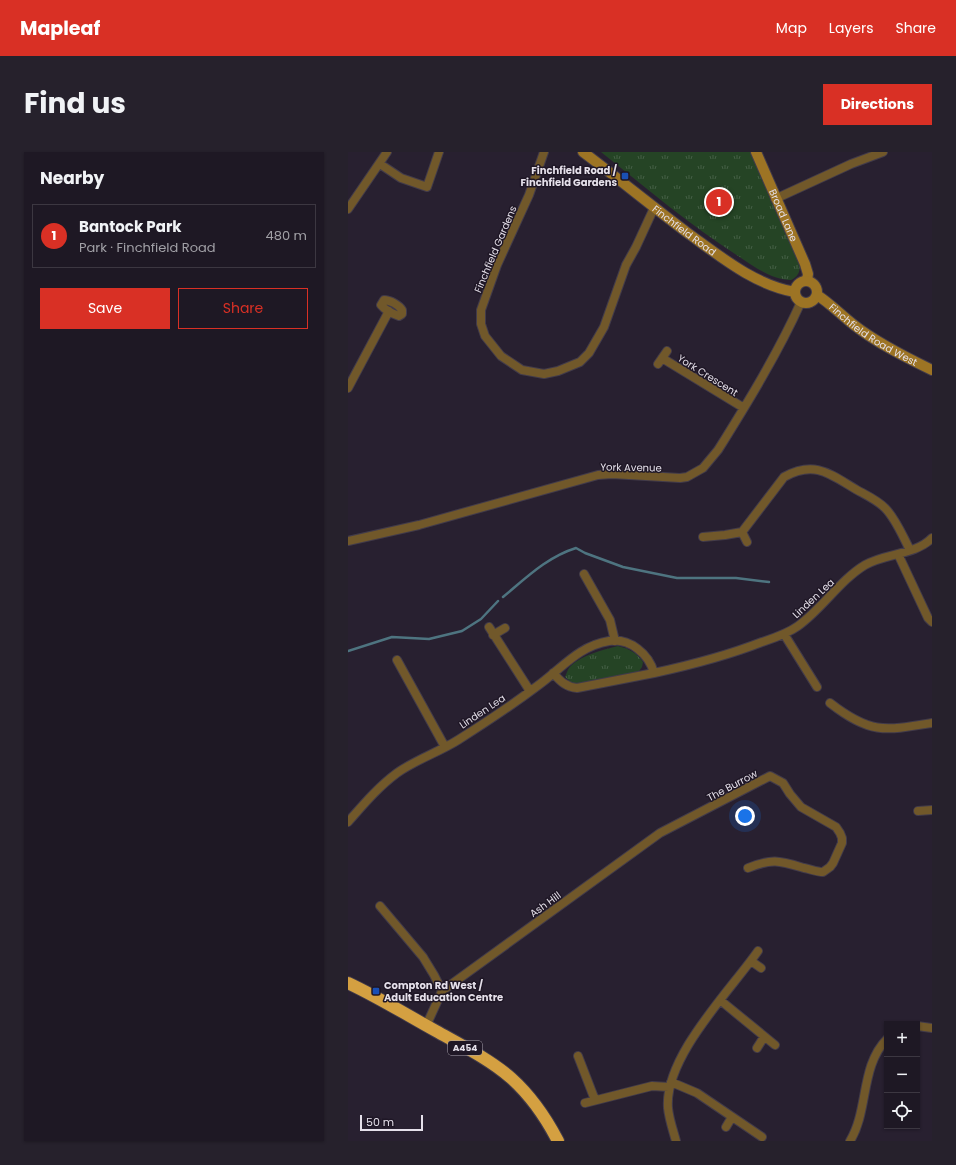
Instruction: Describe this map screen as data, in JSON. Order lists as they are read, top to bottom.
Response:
{
  "streets": {
    "highway": ["A454"],
    "main road": ["Broad Lane", "Finchfield Road", "Finchfield Road West"],
    "street": [
      "Finchfield Gardens",
      "York Crescent",
      "York Avenue",
      "Linden Lea",
      "The Burrow",
      "Ash Hill"
    ]
  },
  "crossings": [
    ["Broad Lane", "Finchfield Road"],
    ["Broad Lane", "Finchfield Road West"],
    ["Broad Lane", "York Avenue"],
    ["Finchfield Road", "Finchfield Gardens"],
    ["Finchfield Road", "Finchfield Road West"],
    ["Finchfield Road", "York Avenue"],
    ["Finchfield Road West", "York Avenue"],
    ["York Crescent", "York Avenue"],
    ["The Burrow", "Ash Hill"],
    ["Ash Hill", "A454"]
  ],
  "places": {
    "transit": ["Finchfield Road / Finchfield Gardens", "Compton Rd West / Adult Education Centre"]
  },
  "scale_bar": "50 m",
  "page": {
    "header": "Mapleaf",
    "nav": ["Map", "Layers", "Share"],
    "title": "Find us",
    "buttons": [
      "Directions",
      ["Save", "Share"]
    ],
    "heading": "Nearby",
    "pins": "1",
    "list": [
      {
        "mark": "1",
        "name": "Bantock Park",
        "note": "Park · Finchfield Road",
        "value": "480 m"
      }
    ],
    "map_buttons": ["+", "−"],
    "scale": "50 m"
  }
}
